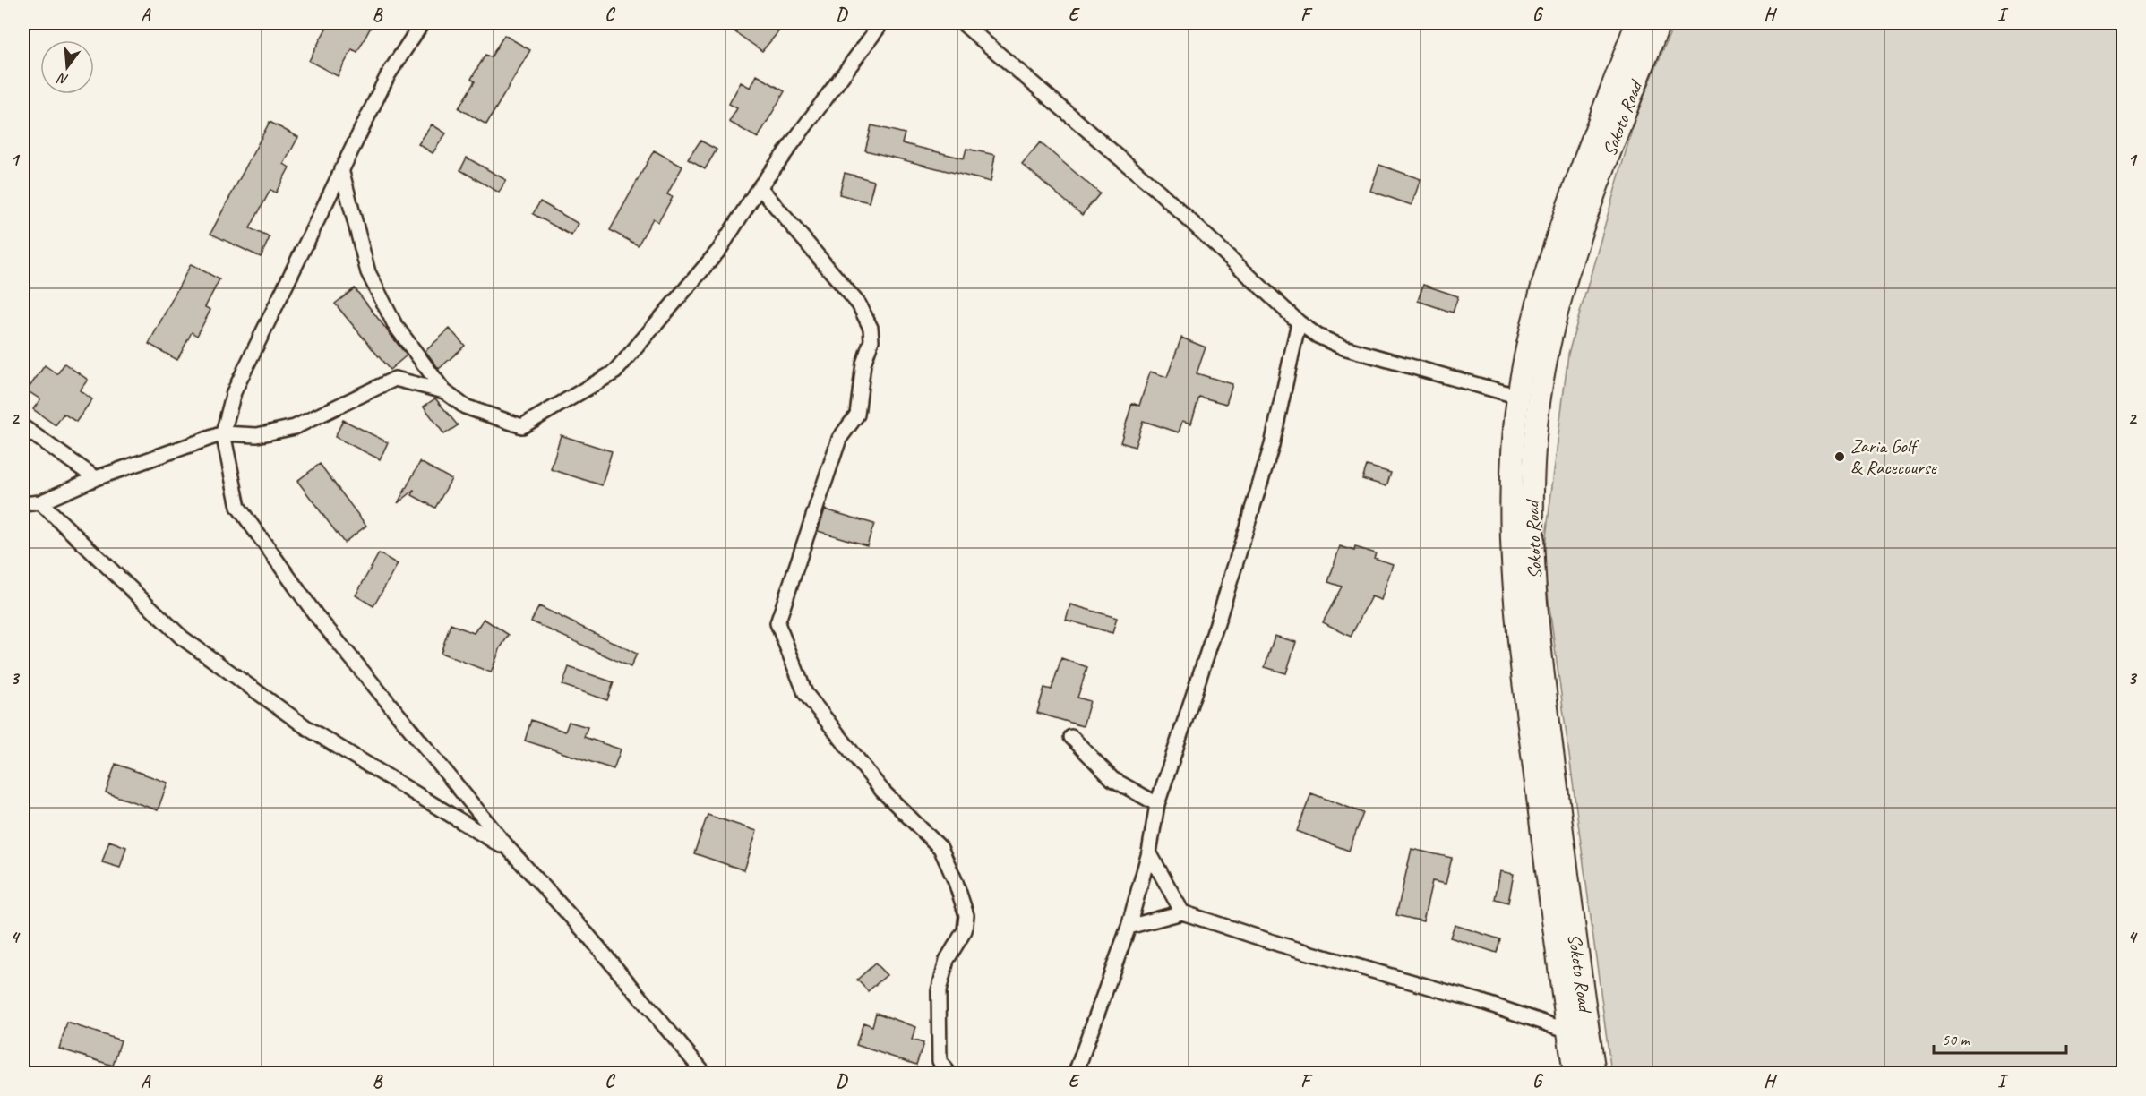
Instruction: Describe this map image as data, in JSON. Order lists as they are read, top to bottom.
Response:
{
  "streets": {
    "main road": ["Sokoto Road"]
  },
  "places": ["Zaria Golf & Racecourse"],
  "scale_bar": "50 m",
  "north": "bottom",
  "grid": {
    "columns": [
      "A",
      "B",
      "C",
      "D",
      "E",
      "F",
      "G",
      "H",
      "I"
    ],
    "rows": [
      "1",
      "2",
      "3",
      "4"
    ]
  }
}
